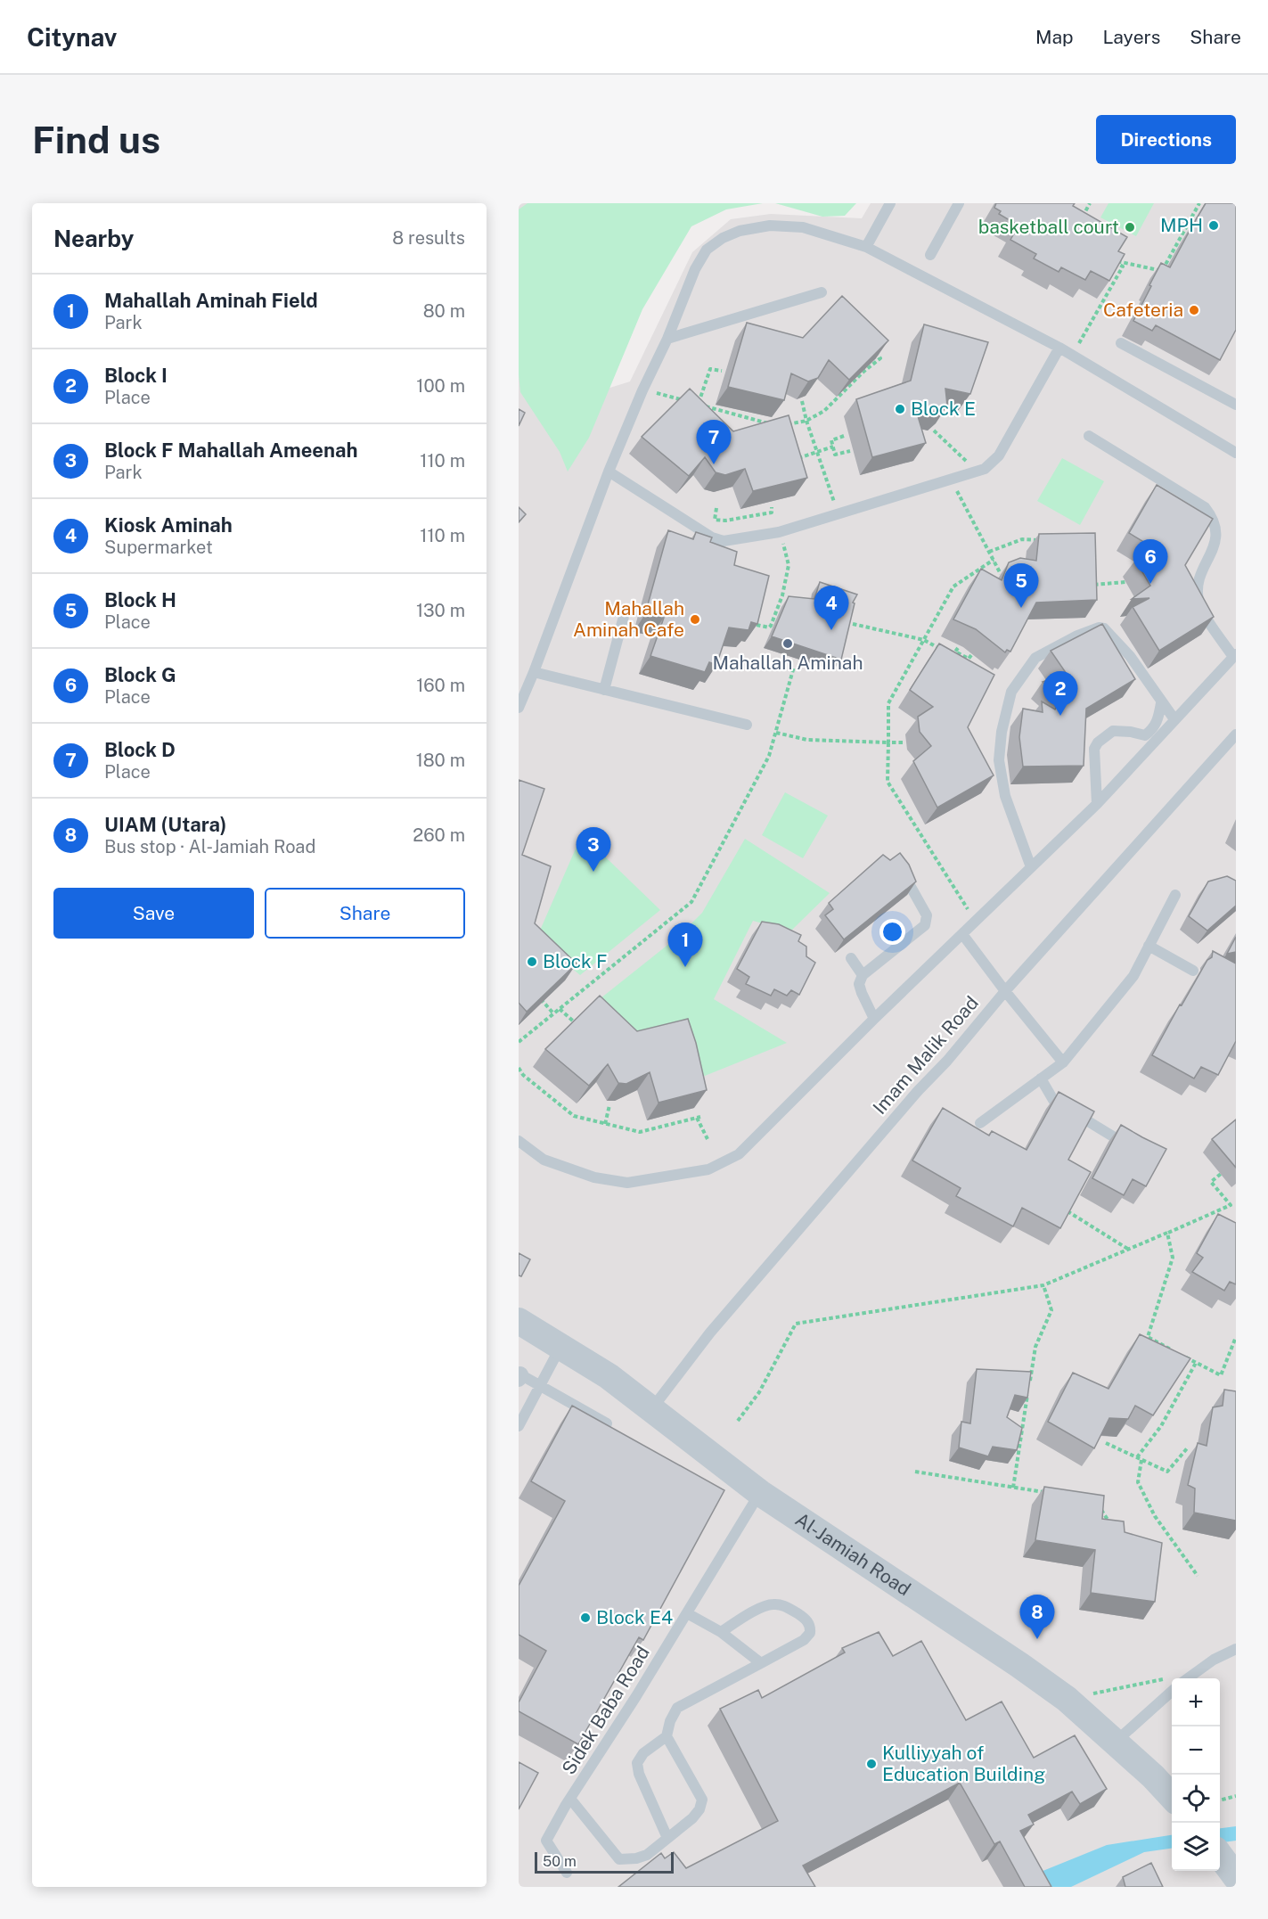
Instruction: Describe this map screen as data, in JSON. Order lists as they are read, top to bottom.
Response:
{
  "streets": {
    "street": ["Al-Jamiah Road"],
    "lane": ["Imam Malik Road", "Sidek Baba Road"]
  },
  "crossings": [
    ["Imam Malik Road", "Al-Jamiah Road"],
    ["Al-Jamiah Road", "Sidek Baba Road"]
  ],
  "places": [
    "MPH",
    "basketball court",
    "Cafeteria",
    "Block E",
    "Mahallah Aminah Cafe",
    "Mahallah Aminah",
    "Block F",
    "Block E4",
    "Kulliyyah of Education Building"
  ],
  "scale_bar": "50 m",
  "page": {
    "header": "Citynav",
    "nav": ["Map", "Layers", "Share"],
    "buttons": [
      "Directions",
      ["Save", "Share"]
    ],
    "title": "Find us",
    "heading": ["Nearby", "8 results"],
    "list": [
      {
        "mark": "1",
        "name": "Mahallah Aminah Field",
        "note": "Park",
        "value": "80 m"
      },
      {
        "mark": "2",
        "name": "Block I",
        "note": "Place",
        "value": "100 m"
      },
      {
        "mark": "3",
        "name": "Block F Mahallah Ameenah",
        "note": "Park",
        "value": "110 m"
      },
      {
        "mark": "4",
        "name": "Kiosk Aminah",
        "note": "Supermarket",
        "value": "110 m"
      },
      {
        "mark": "5",
        "name": "Block H",
        "note": "Place",
        "value": "130 m"
      },
      {
        "mark": "6",
        "name": "Block G",
        "note": "Place",
        "value": "160 m"
      },
      {
        "mark": "7",
        "name": "Block D",
        "note": "Place",
        "value": "180 m"
      },
      {
        "mark": "8",
        "name": "UIAM (Utara)",
        "note": "Bus stop · Al-Jamiah Road",
        "value": "260 m"
      }
    ],
    "pins": [
      "7",
      "6",
      "5",
      "4",
      "2",
      "3",
      "1",
      "8"
    ],
    "map_buttons": ["+", "−"],
    "scale": "50 m"
  }
}
